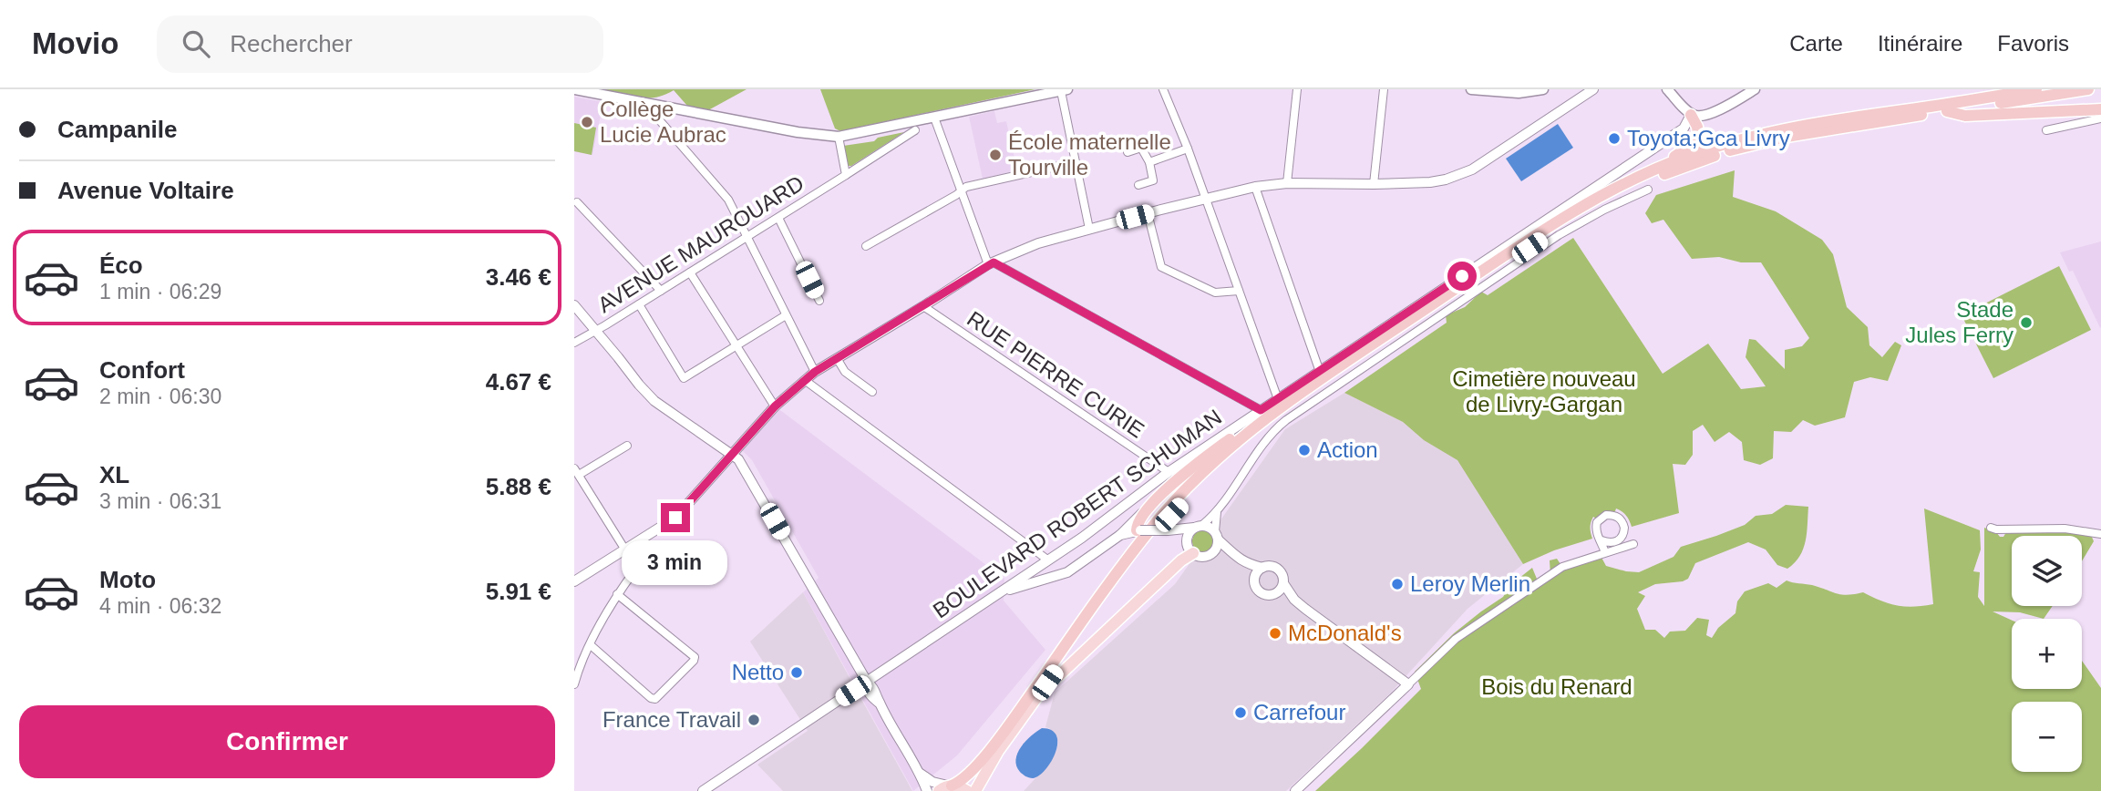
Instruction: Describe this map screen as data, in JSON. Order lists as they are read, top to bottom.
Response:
{
  "streets": {
    "street": ["AVENUE MAUROUARD", "RUE PIERRE CURIE", "BOULEVARD ROBERT SCHUMAN"]
  },
  "crossings": [
    ["RUE PIERRE CURIE", "BOULEVARD ROBERT SCHUMAN"]
  ],
  "parks": ["Cimetière nouveau de Livry-Gargan", "Bois du Renard"],
  "places": [
    "Collège Lucie Aubrac",
    "Toyota;Gca Livry",
    "École maternelle Tourville",
    "Stade Jules Ferry",
    "Action",
    "Leroy Merlin",
    "McDonald's",
    "Netto",
    "Carrefour",
    "France Travail"
  ],
  "page": {
    "header": "Movio",
    "search": "Rechercher",
    "nav": ["Carte", "Itinéraire", "Favoris"],
    "banner": ["Campanile", "Avenue Voltaire"],
    "list": [
      {
        "name": "Éco",
        "note": "1 min · 06:29",
        "value": "3.46 €"
      },
      {
        "name": "Confort",
        "note": "2 min · 06:30",
        "value": "4.67 €"
      },
      {
        "name": "XL",
        "note": "3 min · 06:31",
        "value": "5.88 €"
      },
      {
        "name": "Moto",
        "note": "4 min · 06:32",
        "value": "5.91 €"
      }
    ],
    "map_buttons": ["+", "−"],
    "bubble": "3 min",
    "buttons": "Confirmer"
  }
}
